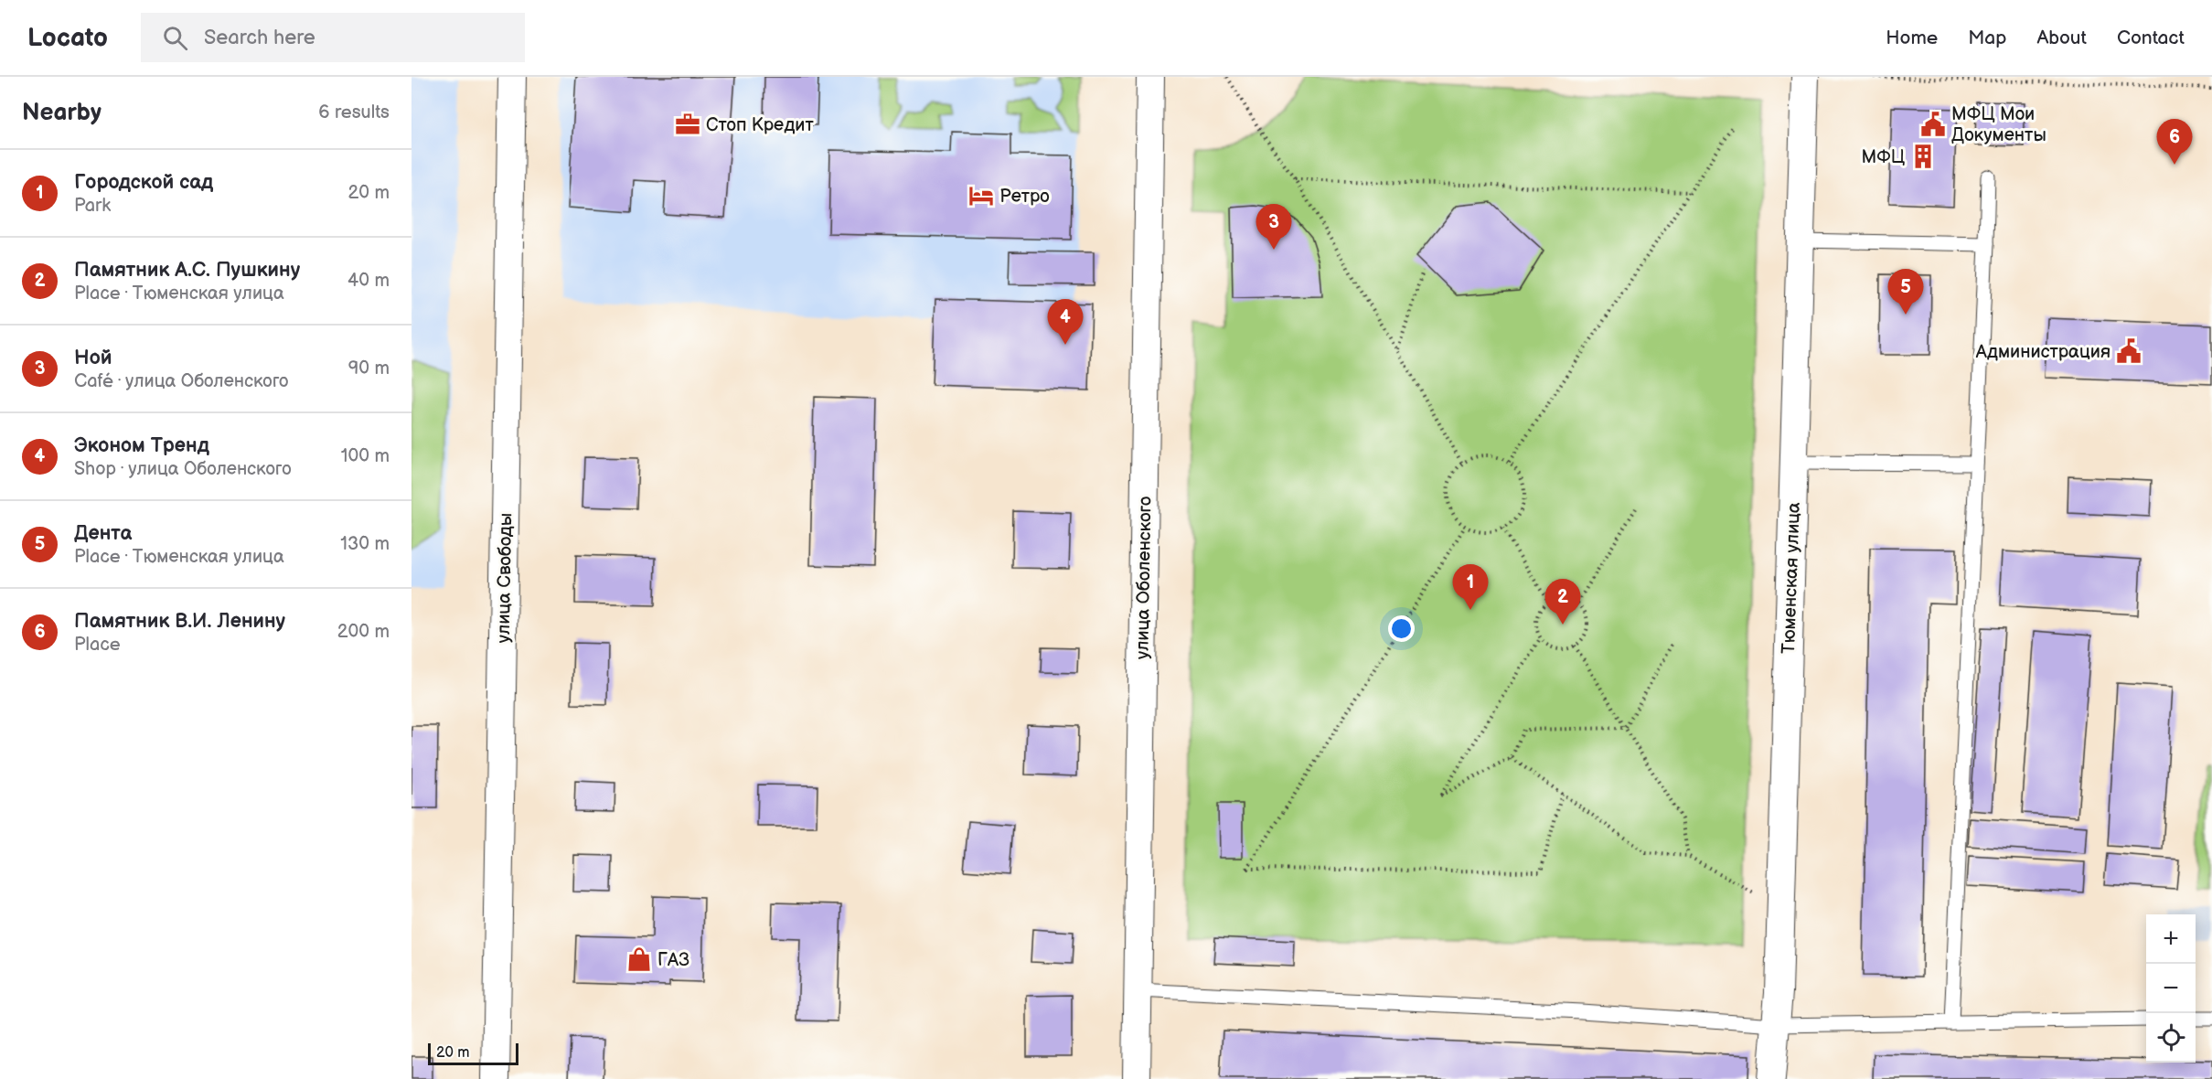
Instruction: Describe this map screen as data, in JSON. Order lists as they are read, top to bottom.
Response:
{
  "streets": {
    "street": ["улица Свободы", "улица Оболенского", "Тюменская улица"]
  },
  "places": {
    "office": ["Стоп Кредит"],
    "public building": ["МФЦ Мои Документы", "Администрация"],
    "building": ["МФЦ"],
    "hotel": ["Ретро"],
    "shop": ["ГАЗ"]
  },
  "scale_bar": "20 m",
  "page": {
    "header": "Locato",
    "search": "Search here",
    "nav": [
      "Home",
      "Map",
      "About",
      "Contact"
    ],
    "heading": ["Nearby", "6 results"],
    "pins": [
      "6",
      "3",
      "5",
      "4",
      "1",
      "2"
    ],
    "list": [
      {
        "mark": "1",
        "name": "Городской сад",
        "note": "Park",
        "value": "20 m"
      },
      {
        "mark": "2",
        "name": "Памятник А.С. Пушкину",
        "note": "Place · Тюменская улица",
        "value": "40 m"
      },
      {
        "mark": "3",
        "name": "Ной",
        "note": "Café · улица Оболенского",
        "value": "90 m"
      },
      {
        "mark": "4",
        "name": "Эконом Тренд",
        "note": "Shop · улица Оболенского",
        "value": "100 m"
      },
      {
        "mark": "5",
        "name": "Дента",
        "note": "Place · Тюменская улица",
        "value": "130 m"
      },
      {
        "mark": "6",
        "name": "Памятник В.И. Ленину",
        "note": "Place",
        "value": "200 m"
      }
    ],
    "map_buttons": ["+", "−"],
    "scale": "20 m"
  }
}
